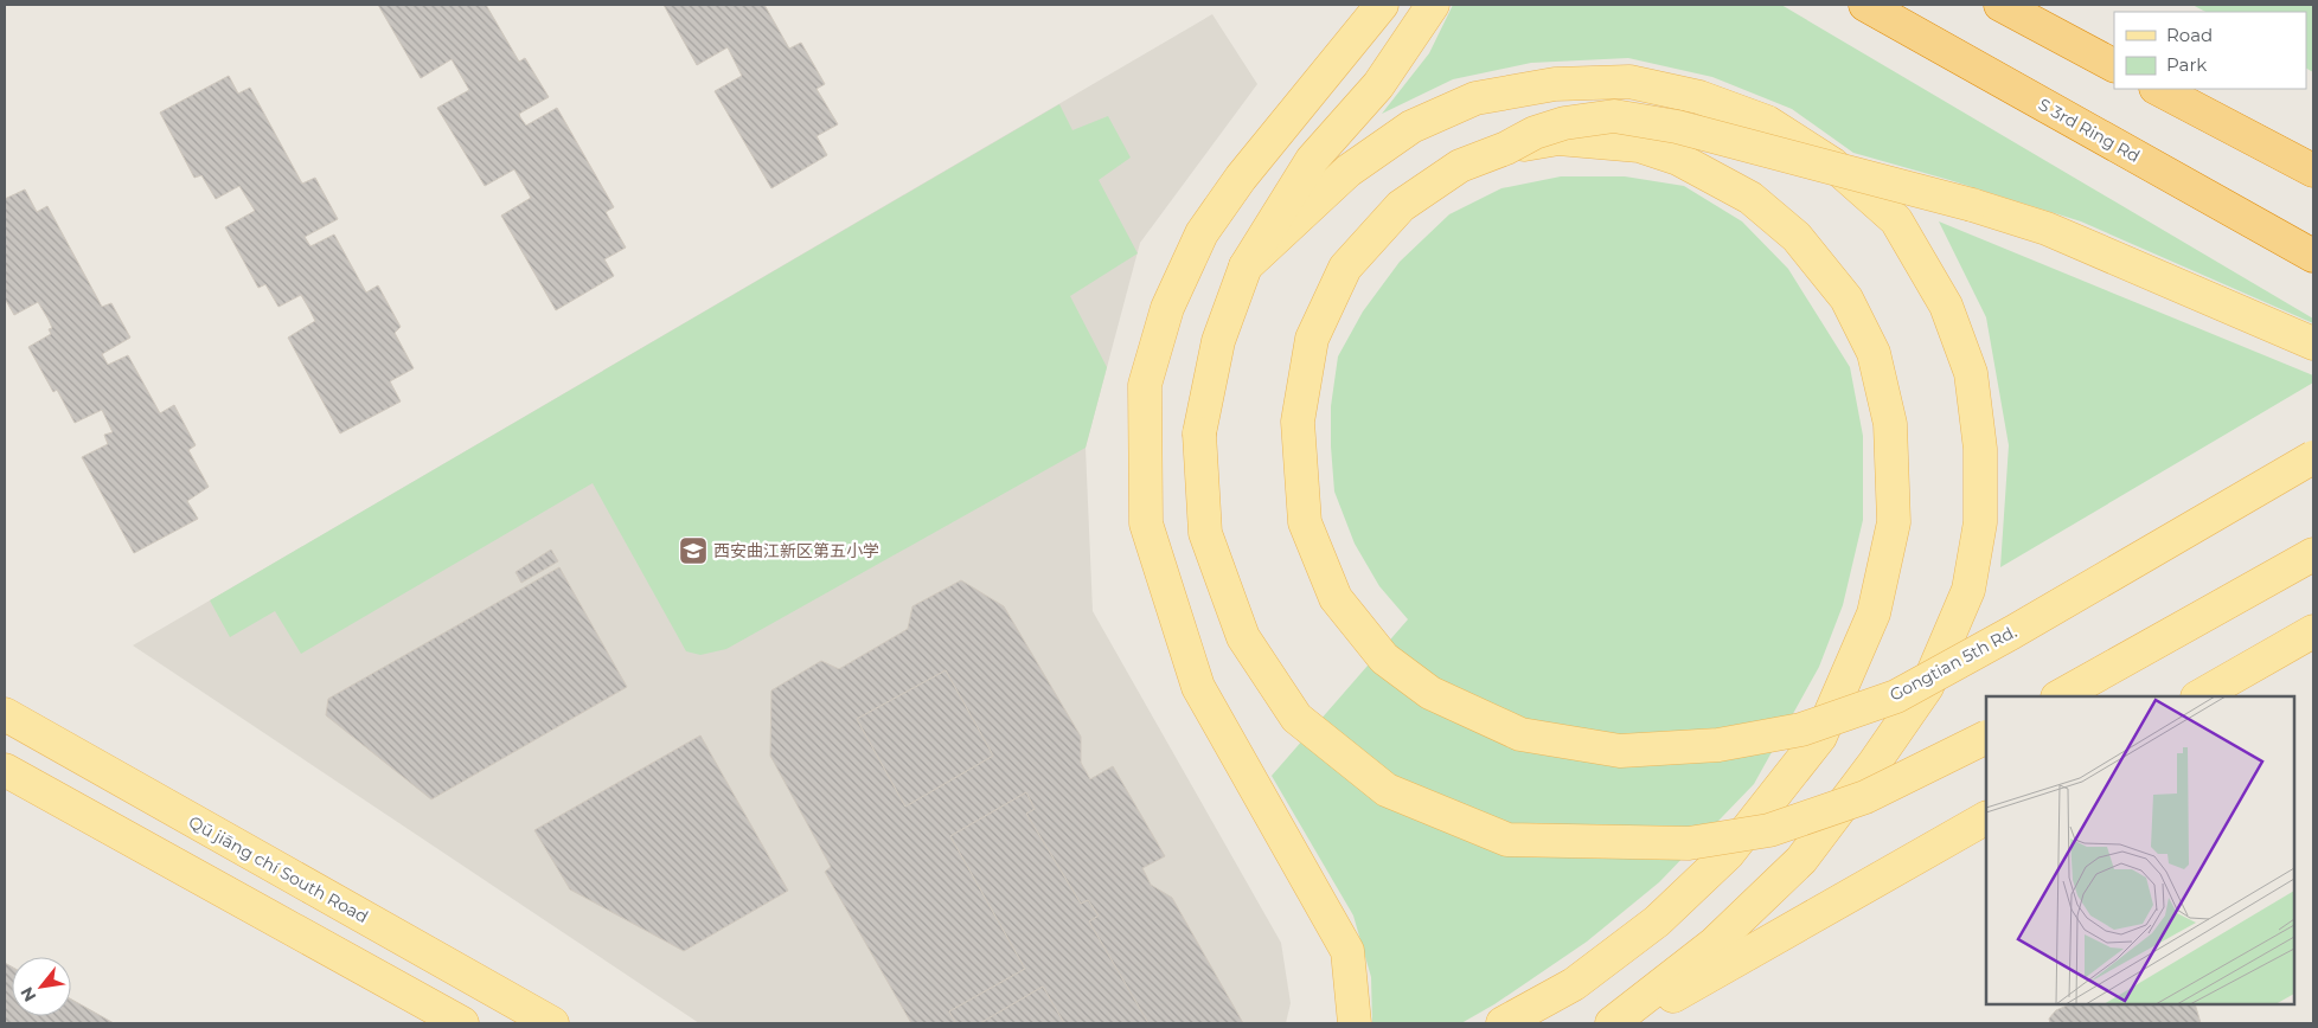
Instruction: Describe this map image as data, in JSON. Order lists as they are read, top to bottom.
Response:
{
  "streets": {
    "highway": ["S 3rd Ring Rd"],
    "main road": ["Gongtian 5th Rd.", "Qū jiāng chí South Road"]
  },
  "places": {
    "school or university": ["西安曲江新区第五小学"]
  },
  "legend": ["Road", "Park"],
  "north": "bottom left"
}
